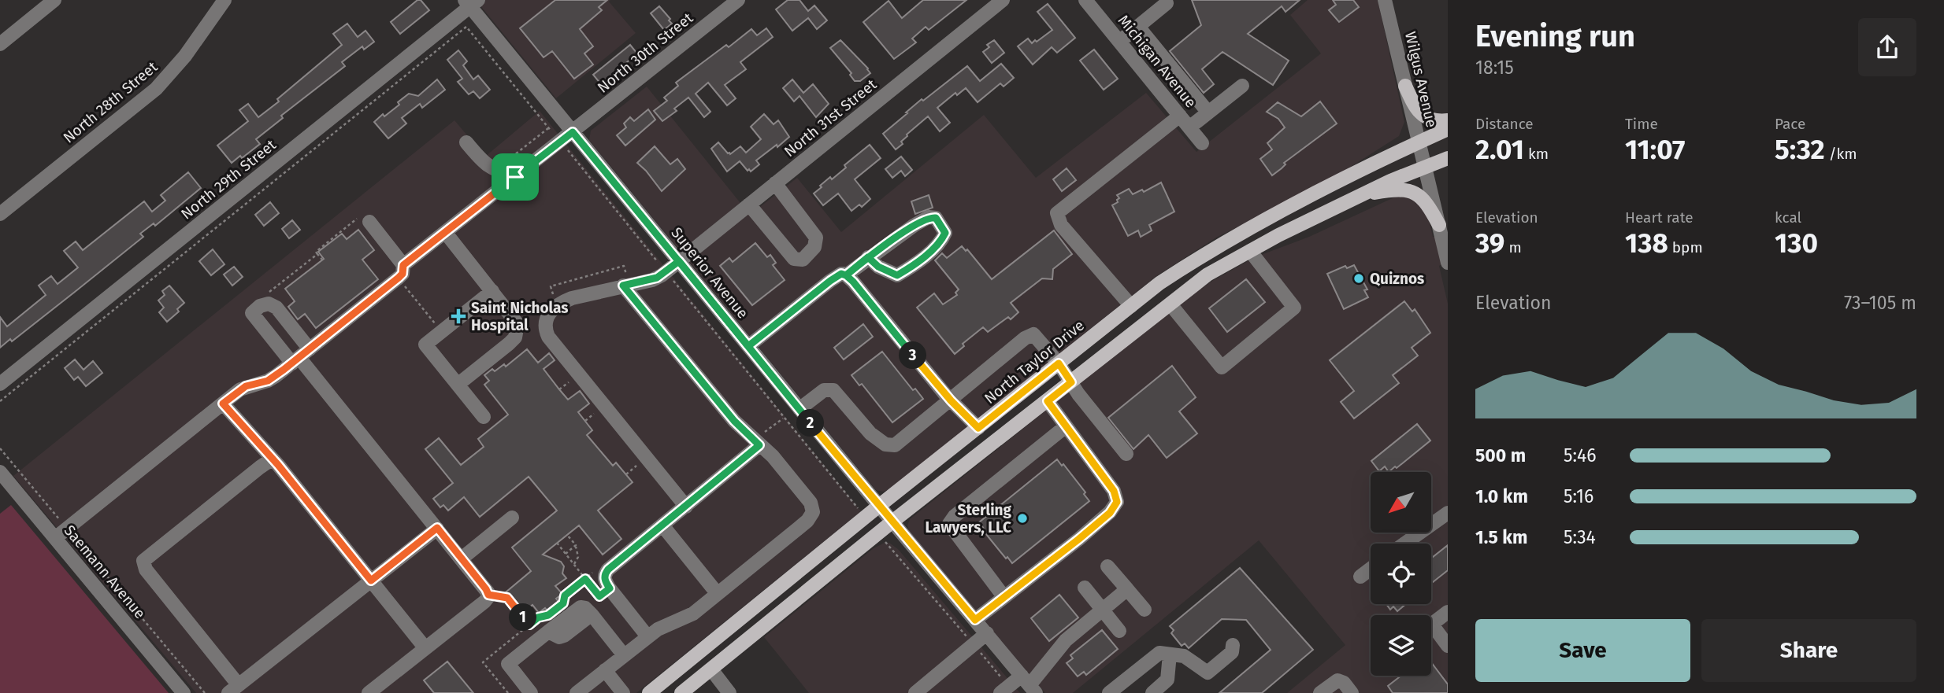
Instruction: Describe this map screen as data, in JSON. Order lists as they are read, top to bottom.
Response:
{
  "streets": {
    "main road": ["North Taylor Drive"],
    "street": [
      "North 30th Street",
      "Michigan Avenue",
      "Wilgus Avenue",
      "North 28th Street",
      "North 31st Street",
      "North 29th Street",
      "Superior Avenue",
      "Saemann Avenue"
    ]
  },
  "crossings": [
    ["North 30th Street", "Superior Avenue"],
    ["North 30th Street", "Saemann Avenue"],
    ["Wilgus Avenue", "North Taylor Drive"],
    ["North 31st Street", "Superior Avenue"],
    ["North 29th Street", "Superior Avenue"],
    ["Superior Avenue", "North Taylor Drive"]
  ],
  "places": {
    "other": ["Quiznos", "Sterling Lawyers, LLC"],
    "health": ["Saint Nicholas Hospital"]
  },
  "north": "bottom left",
  "page": {
    "heading": ["Evening run", "18:15"],
    "stats": [
      ["Distance", "2.01 km"],
      ["Time", "11:07"],
      ["Pace", "5:32 /km"],
      ["Elevation", "39 m"],
      ["Heart rate", "138 bpm"],
      ["kcal", "130"]
    ],
    "chart": ["Elevation", "73–105 m"],
    "pins": ["3", "2", "1"],
    "list": [
      {
        "name": "500 m",
        "note": "5:46"
      },
      {
        "name": "1.0 km",
        "note": "5:16"
      },
      {
        "name": "1.5 km",
        "note": "5:34"
      }
    ],
    "buttons": ["Save", "Share"]
  }
}
